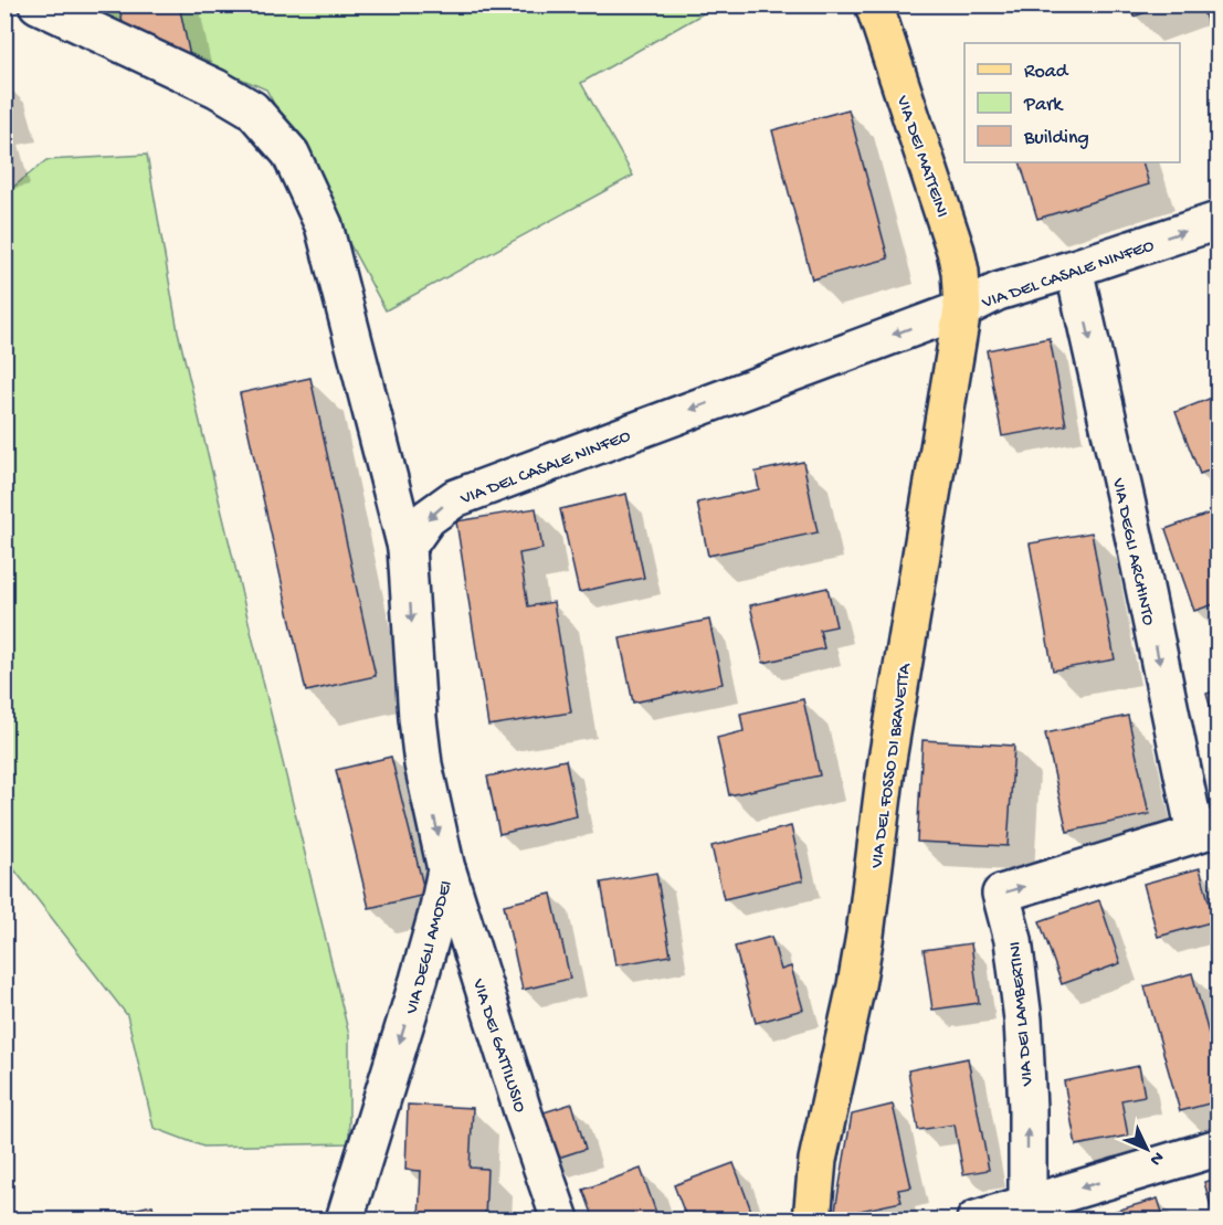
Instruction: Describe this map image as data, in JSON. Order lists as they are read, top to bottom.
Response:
{
  "streets": {
    "main road": ["VIA DEI MATTEINI", "VIA DEL FOSSO DI BRAVETTA"],
    "street": [
      "VIA DEL CASALE NINFEO",
      "VIA DEGLI ARCHINTO",
      "VIA DEGLI AMODEI",
      "VIA DEI LAMBERTINI",
      "VIA DEI GATTILUSIO"
    ]
  },
  "crossings": [
    ["VIA DEI MATTEINI", "VIA DEL CASALE NINFEO"],
    ["VIA DEI MATTEINI", "VIA DEL FOSSO DI BRAVETTA"],
    ["VIA DEL CASALE NINFEO", "VIA DEGLI ARCHINTO"],
    ["VIA DEL CASALE NINFEO", "VIA DEL FOSSO DI BRAVETTA"],
    ["VIA DEL CASALE NINFEO", "VIA DEGLI AMODEI"],
    ["VIA DEGLI ARCHINTO", "VIA DEI LAMBERTINI"],
    ["VIA DEGLI AMODEI", "VIA DEI GATTILUSIO"]
  ],
  "one_way": ["VIA DEGLI ARCHINTO", "VIA DEGLI AMODEI"],
  "legend": ["Road", "Park", "Building"],
  "north": "bottom right"
}
